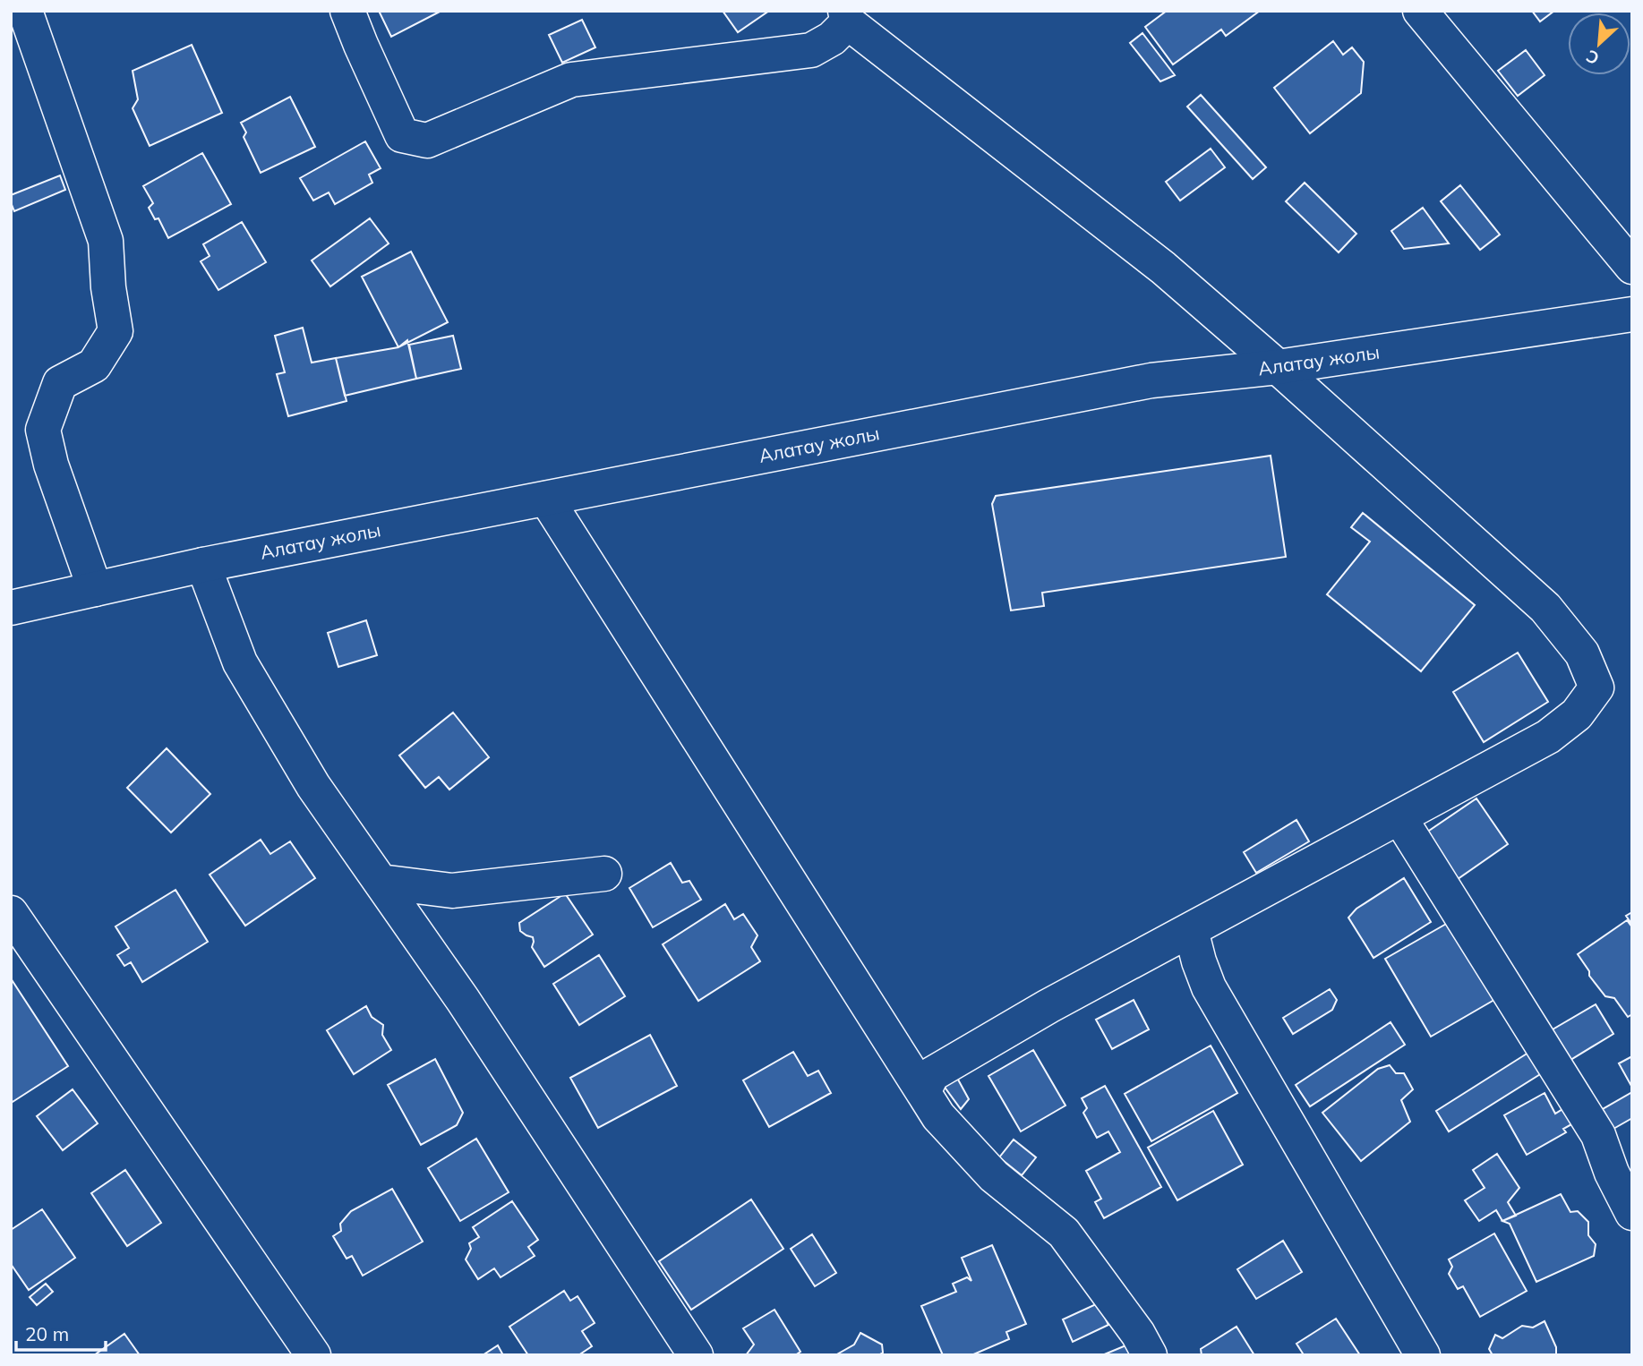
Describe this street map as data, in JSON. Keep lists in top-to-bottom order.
{
  "streets": {
    "street": ["Алатау жолы"]
  },
  "scale_bar": "20 m",
  "north": "bottom left"
}
